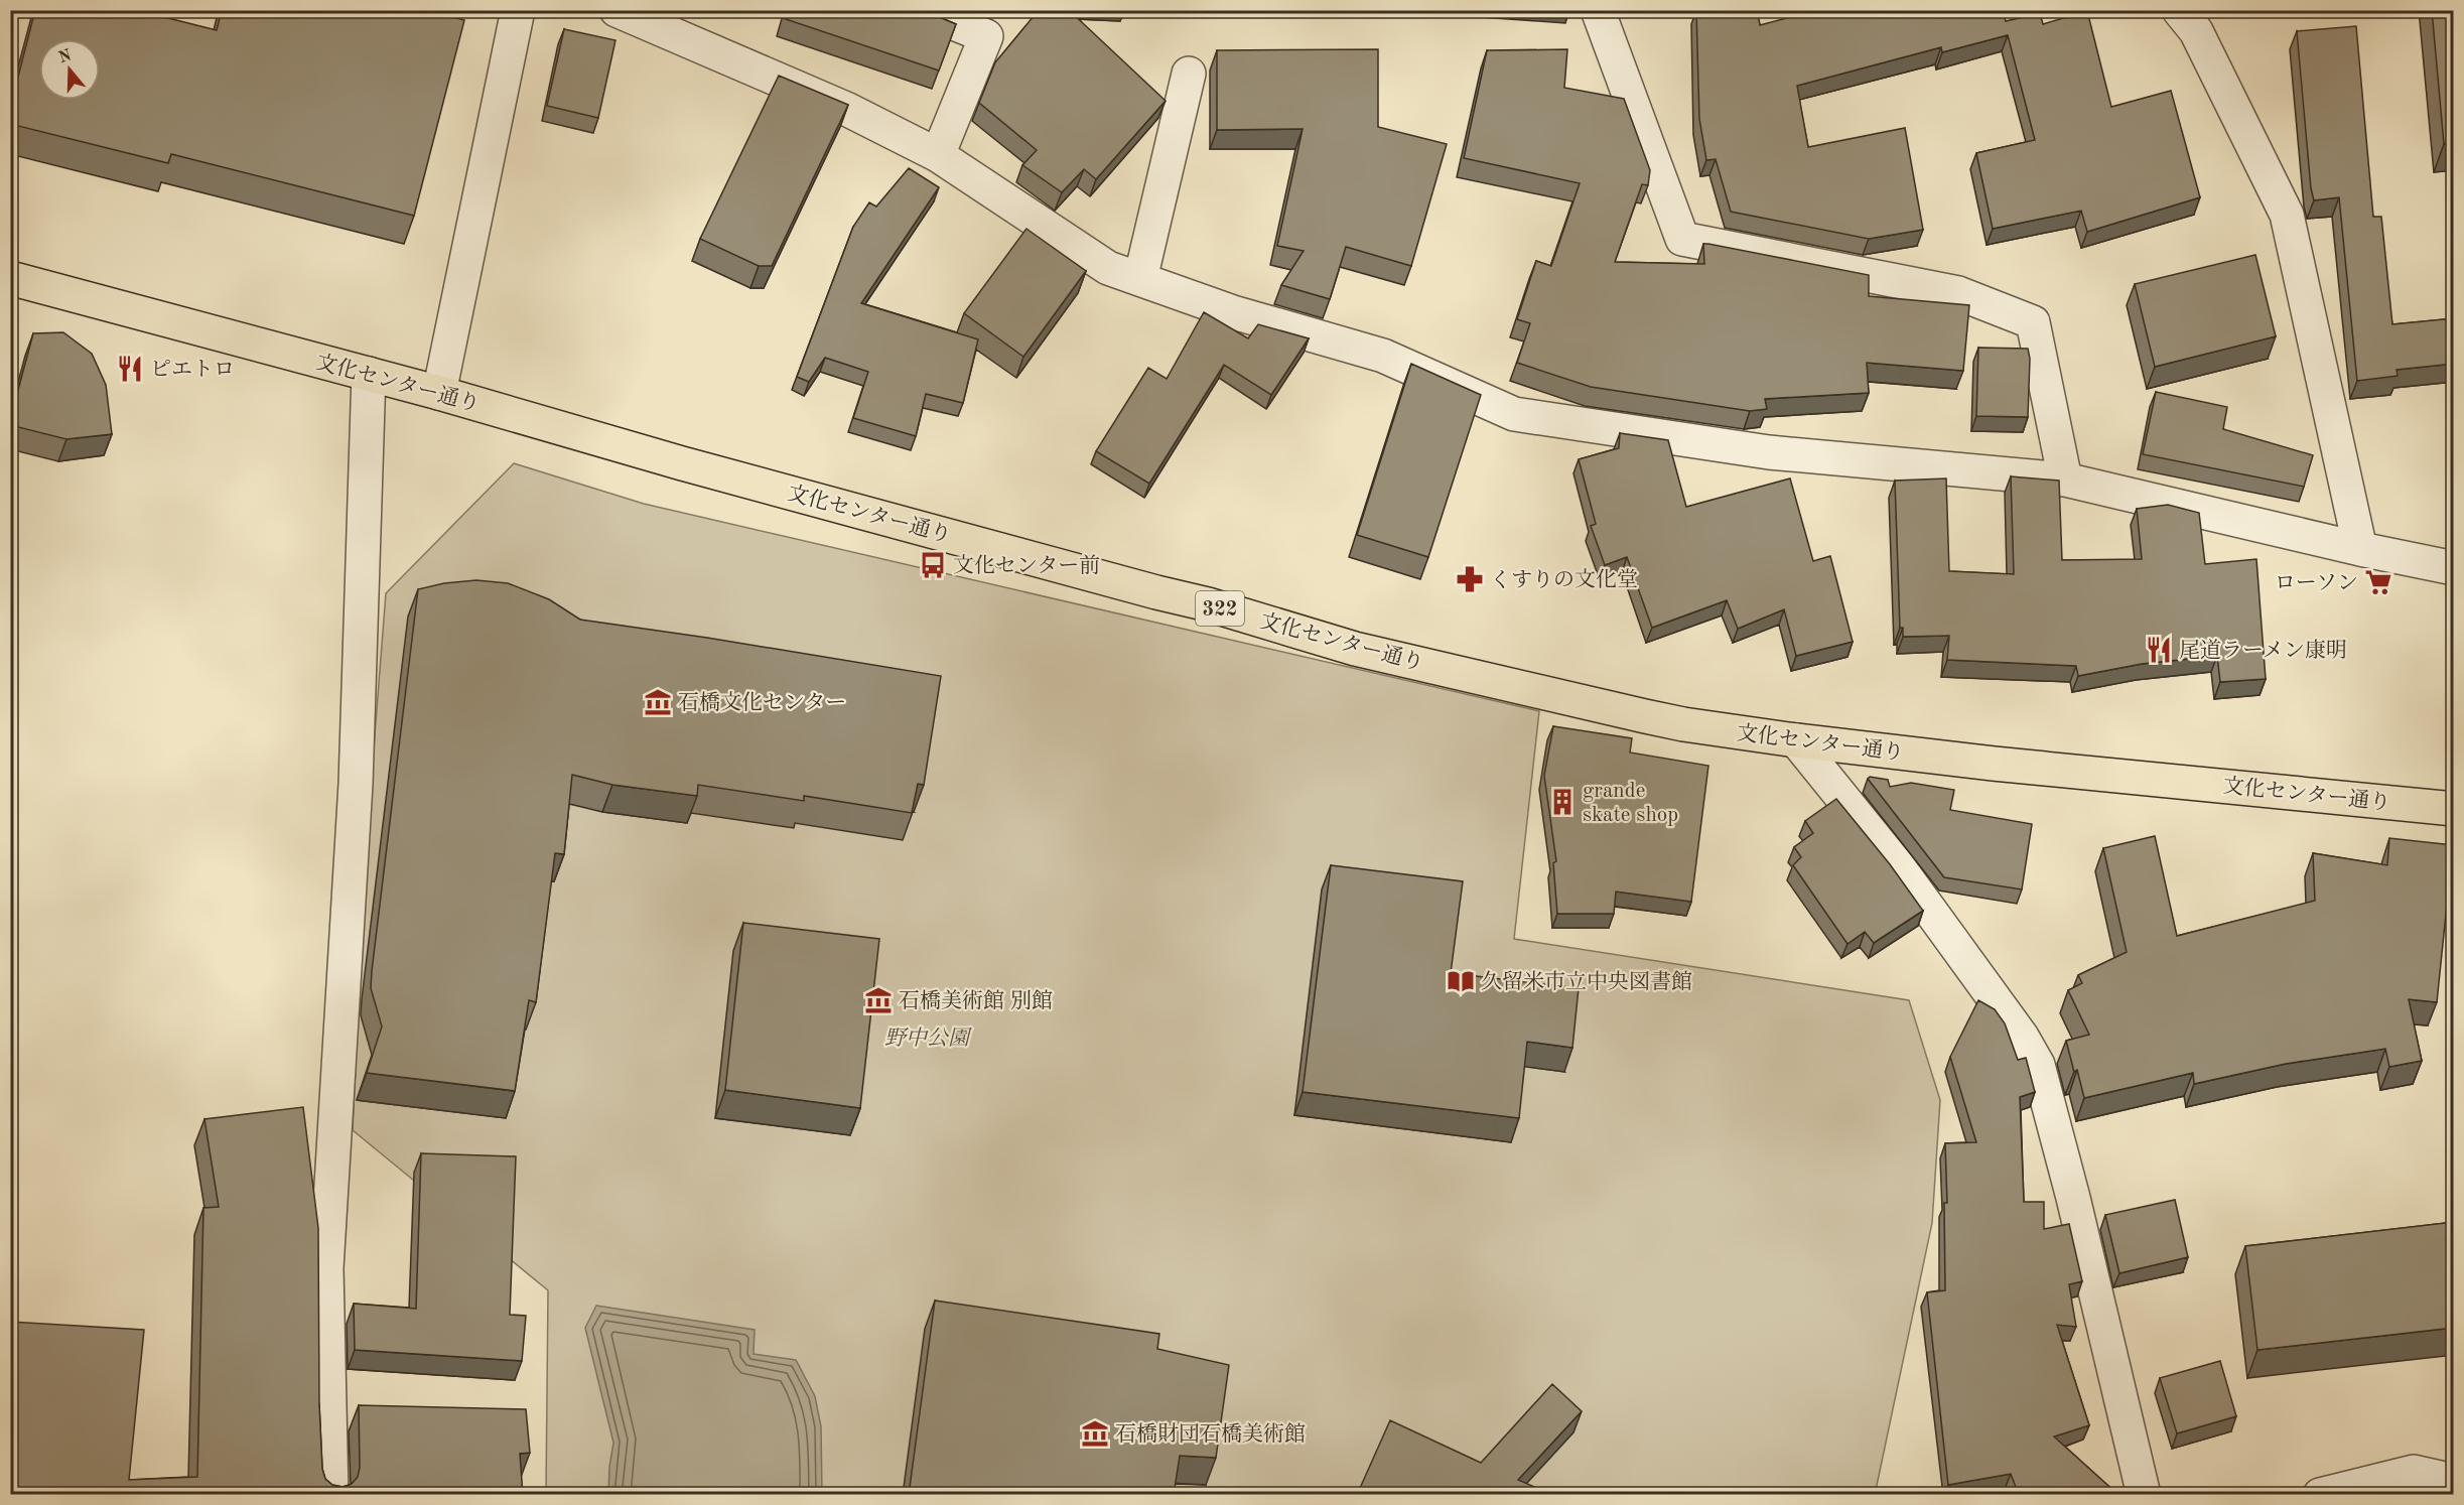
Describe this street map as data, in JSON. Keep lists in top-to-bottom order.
{
  "streets": {
    "highway": ["文化センター通り", "322"]
  },
  "parks": ["野中公園"],
  "places": {
    "restaurant": ["ピエトロ", "尾道ラーメン康明"],
    "bus stop": ["文化センター前"],
    "pharmacy": ["くすりの文化堂"],
    "supermarket": ["ローソン"],
    "museum": ["石橋文化センター", "石橋美術館 別館", "石橋財団石橋美術館"],
    "building": ["grande skate shop"],
    "library": ["久留米市立中央図書館"]
  },
  "north": "top"
}
